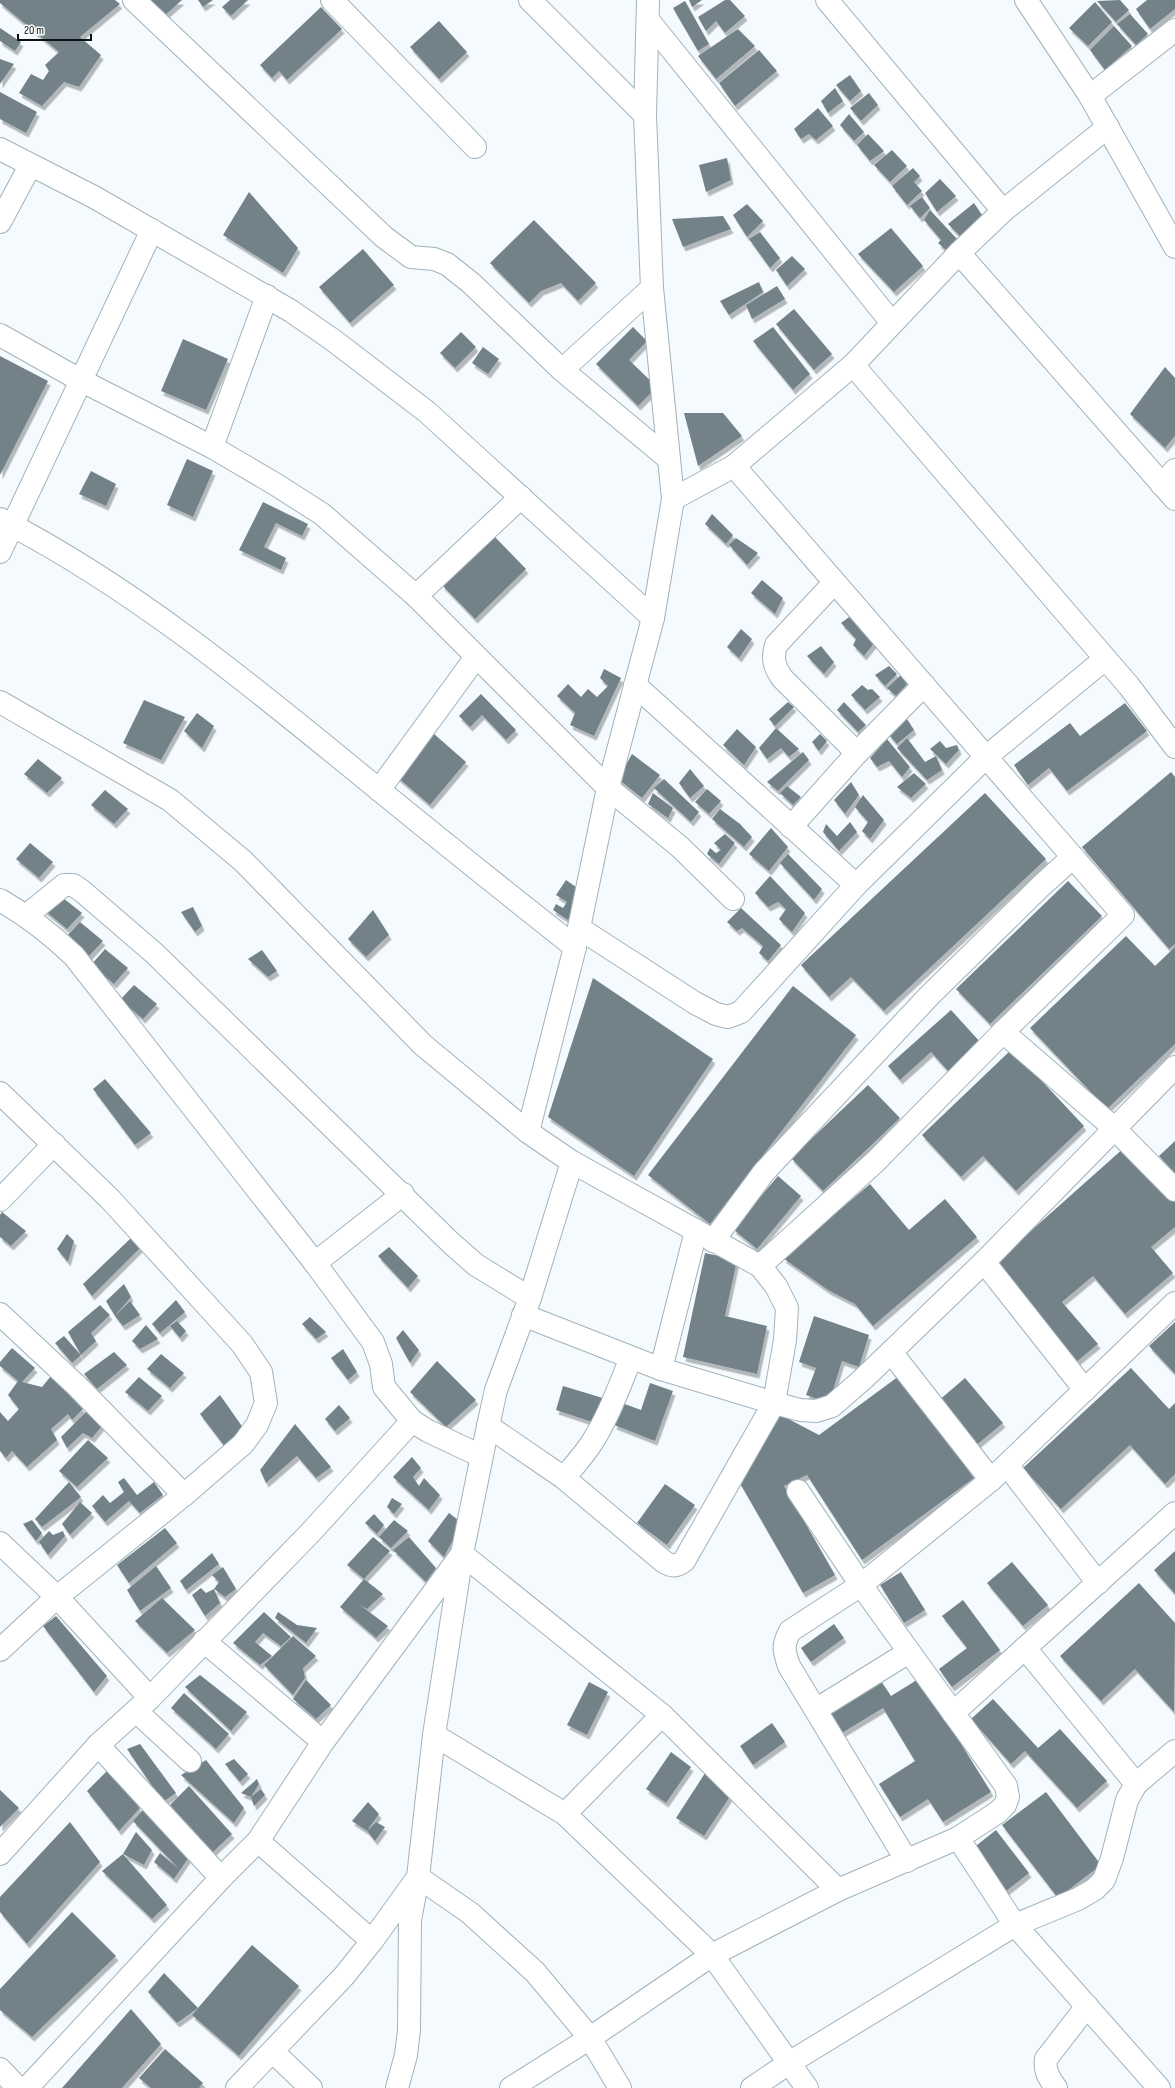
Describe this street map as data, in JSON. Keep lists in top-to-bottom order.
{
  "scale_bar": "20 m"
}
